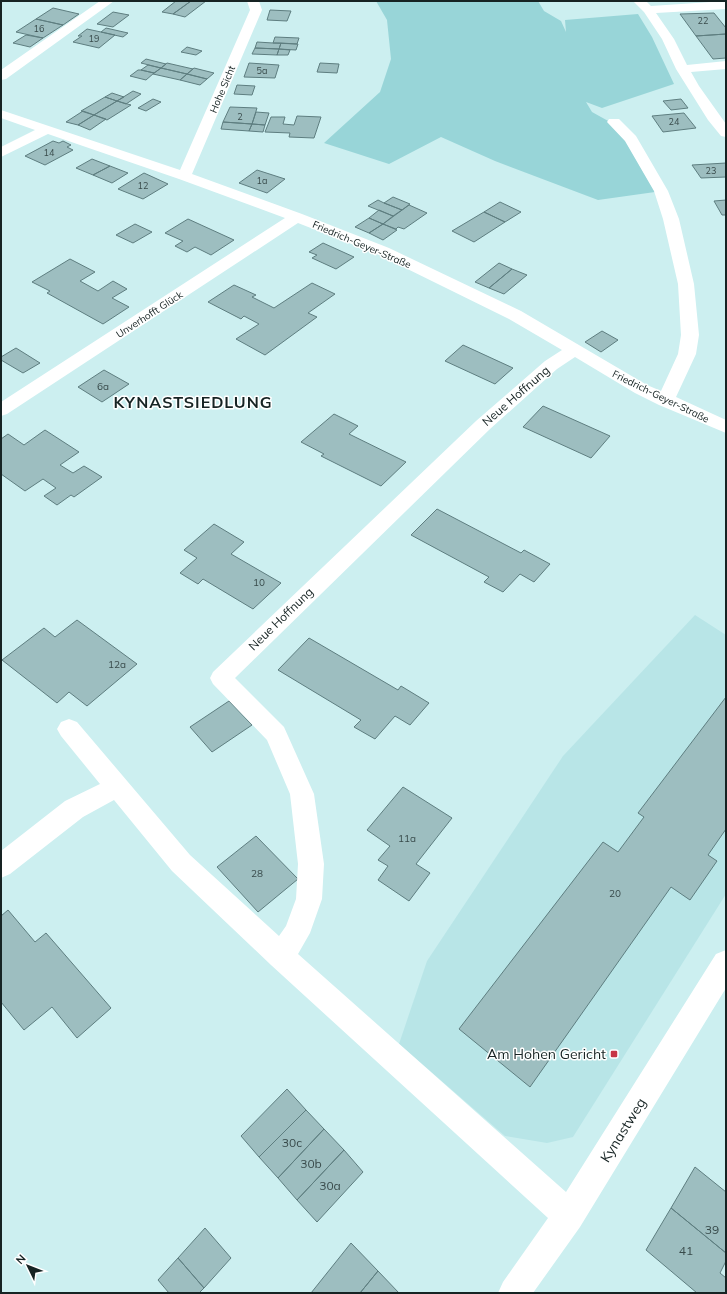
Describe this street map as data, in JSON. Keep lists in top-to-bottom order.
{
  "streets": {
    "street": [
      "Hohe Sicht",
      "Friedrich-Geyer-Straße",
      "Unverhofft Glück",
      "Neue Hoffnung",
      "Kynastweg"
    ]
  },
  "crossings": [
    ["Hohe Sicht", "Friedrich-Geyer-Straße"],
    ["Friedrich-Geyer-Straße", "Unverhofft Glück"],
    ["Friedrich-Geyer-Straße", "Neue Hoffnung"]
  ],
  "districts": ["KYNASTSIEDLUNG"],
  "places": {
    "transit": ["Am Hohen Gericht"]
  },
  "house_numbers": [
    "22",
    "16",
    "19",
    "5a",
    "2",
    "24",
    "14",
    "23",
    "1a",
    "12",
    "6a",
    "10",
    "12a",
    "11a",
    "28",
    "20",
    "30c",
    "30b",
    "30a",
    "39",
    "41"
  ],
  "north": "top left"
}
